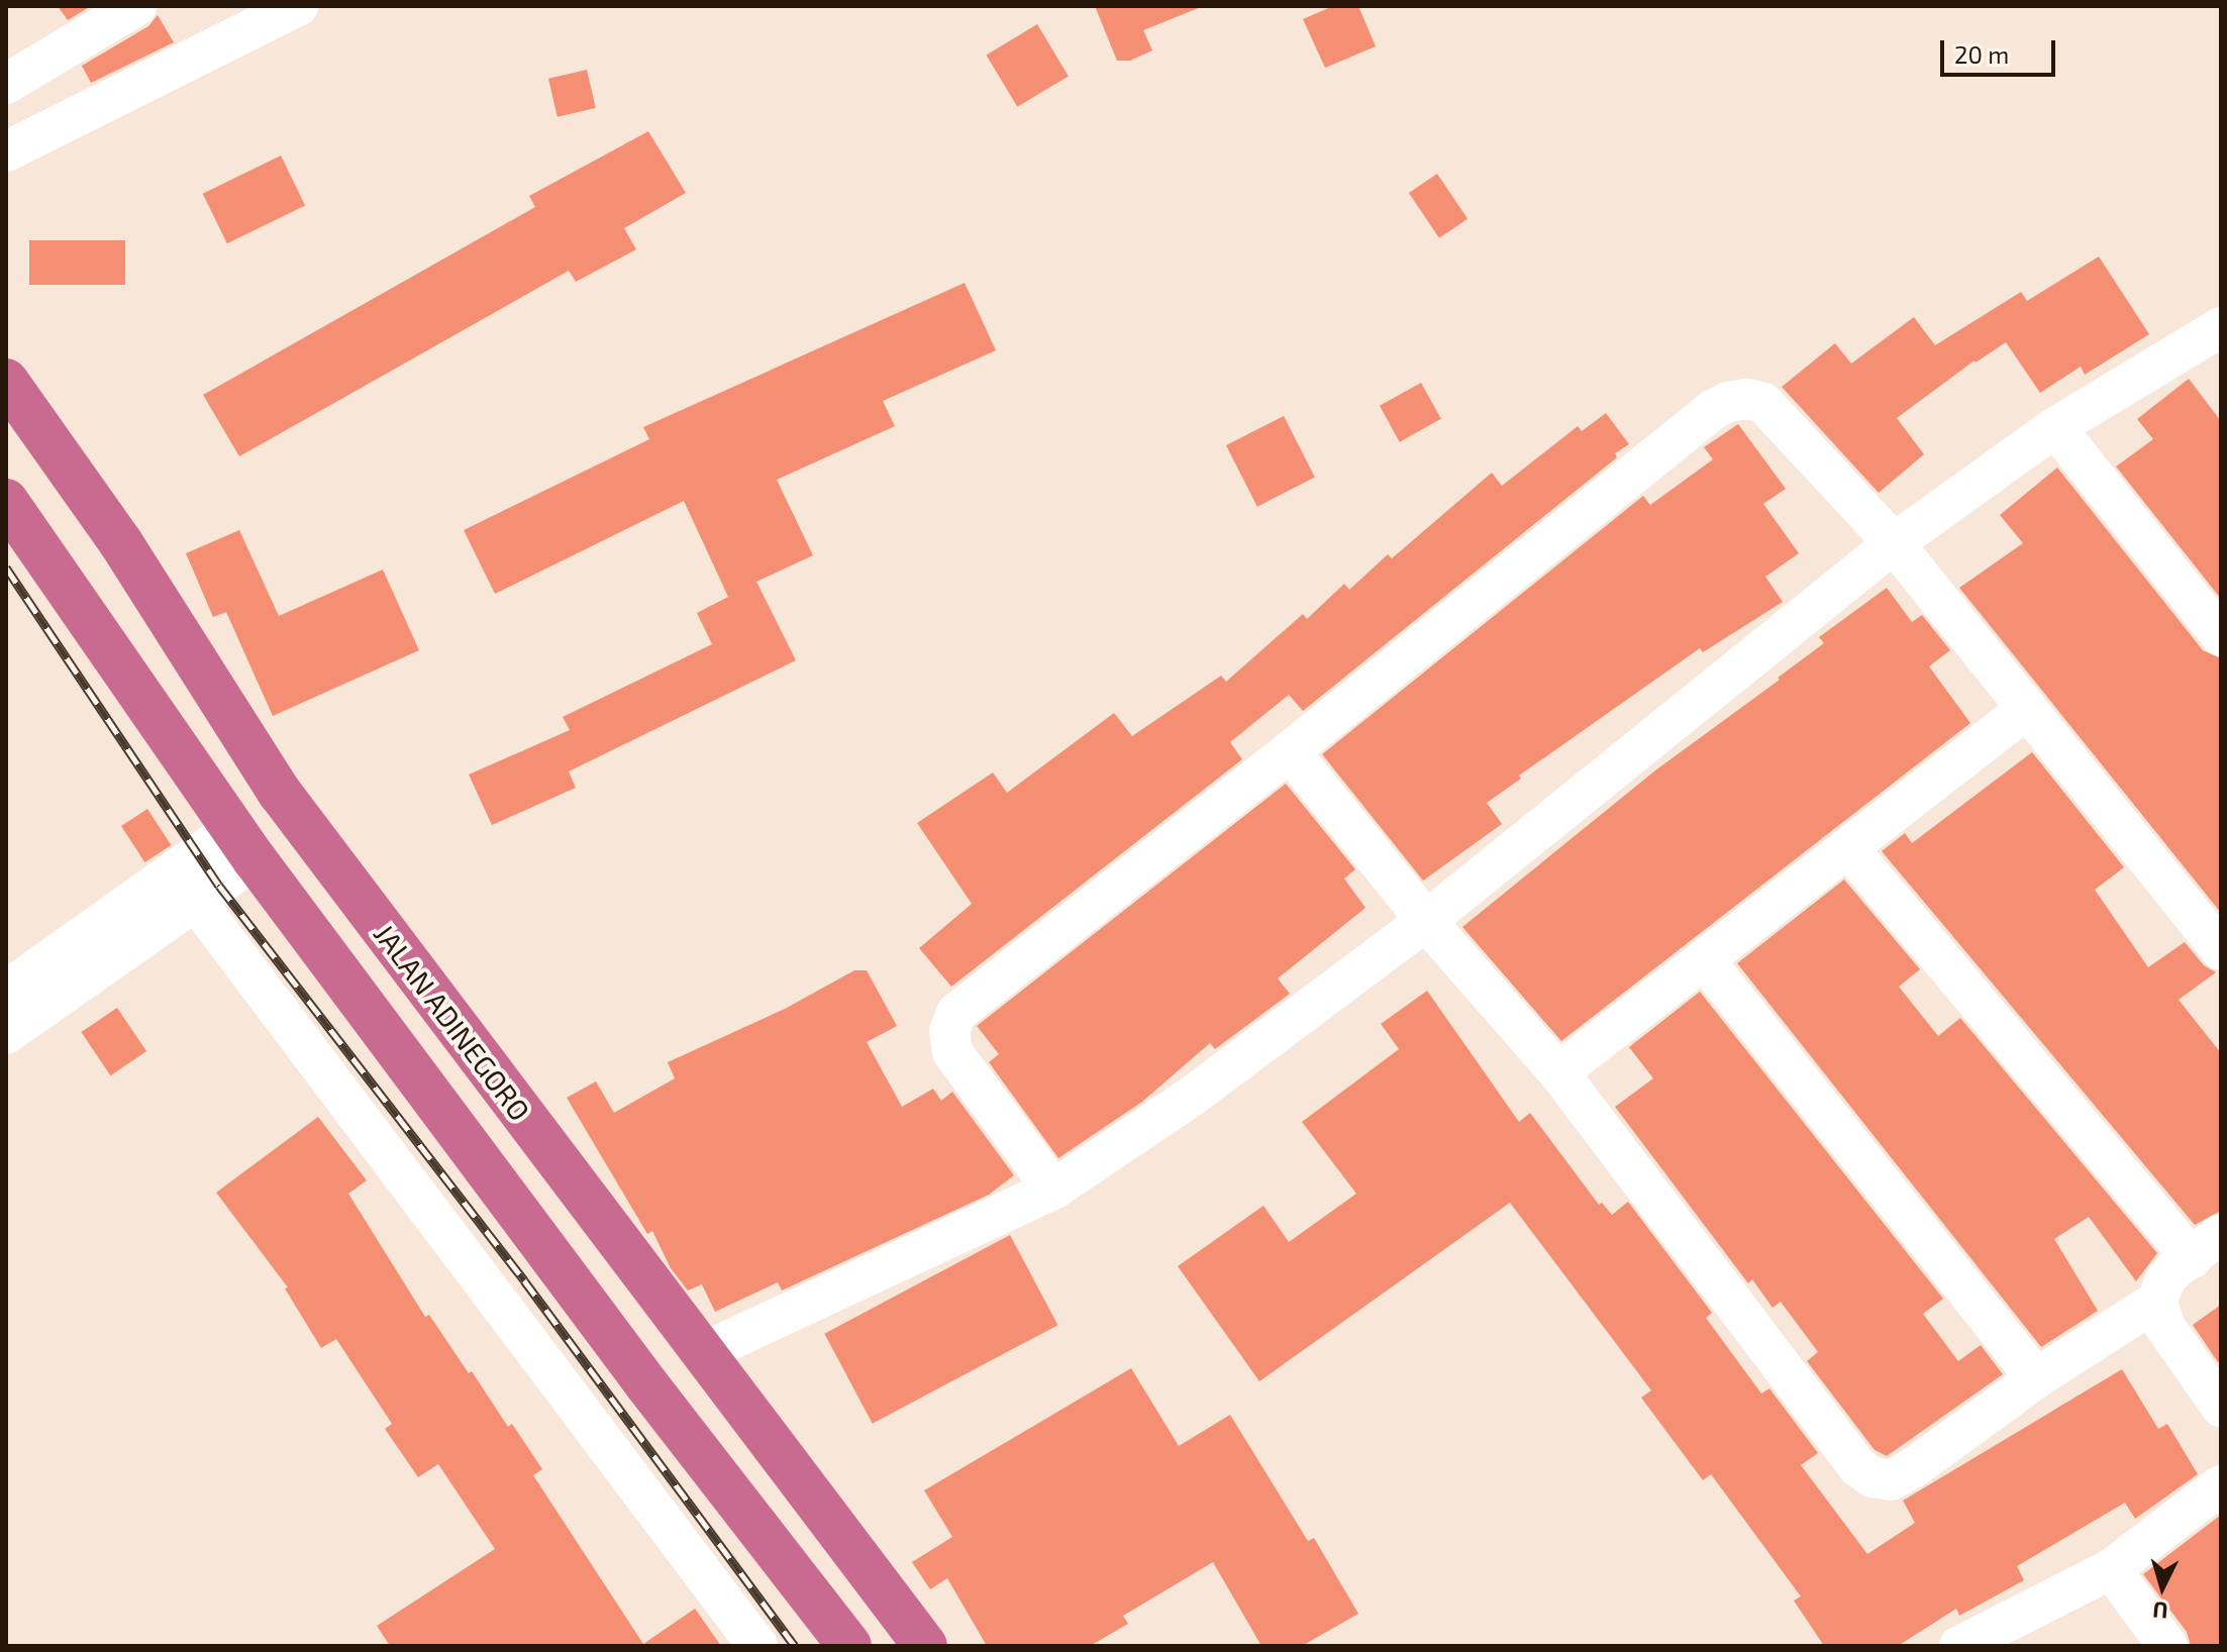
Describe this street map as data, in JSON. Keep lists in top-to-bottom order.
{
  "streets": {
    "highway": ["JALAN ADINEGORO"]
  },
  "scale_bar": "20 m",
  "north": "bottom"
}
